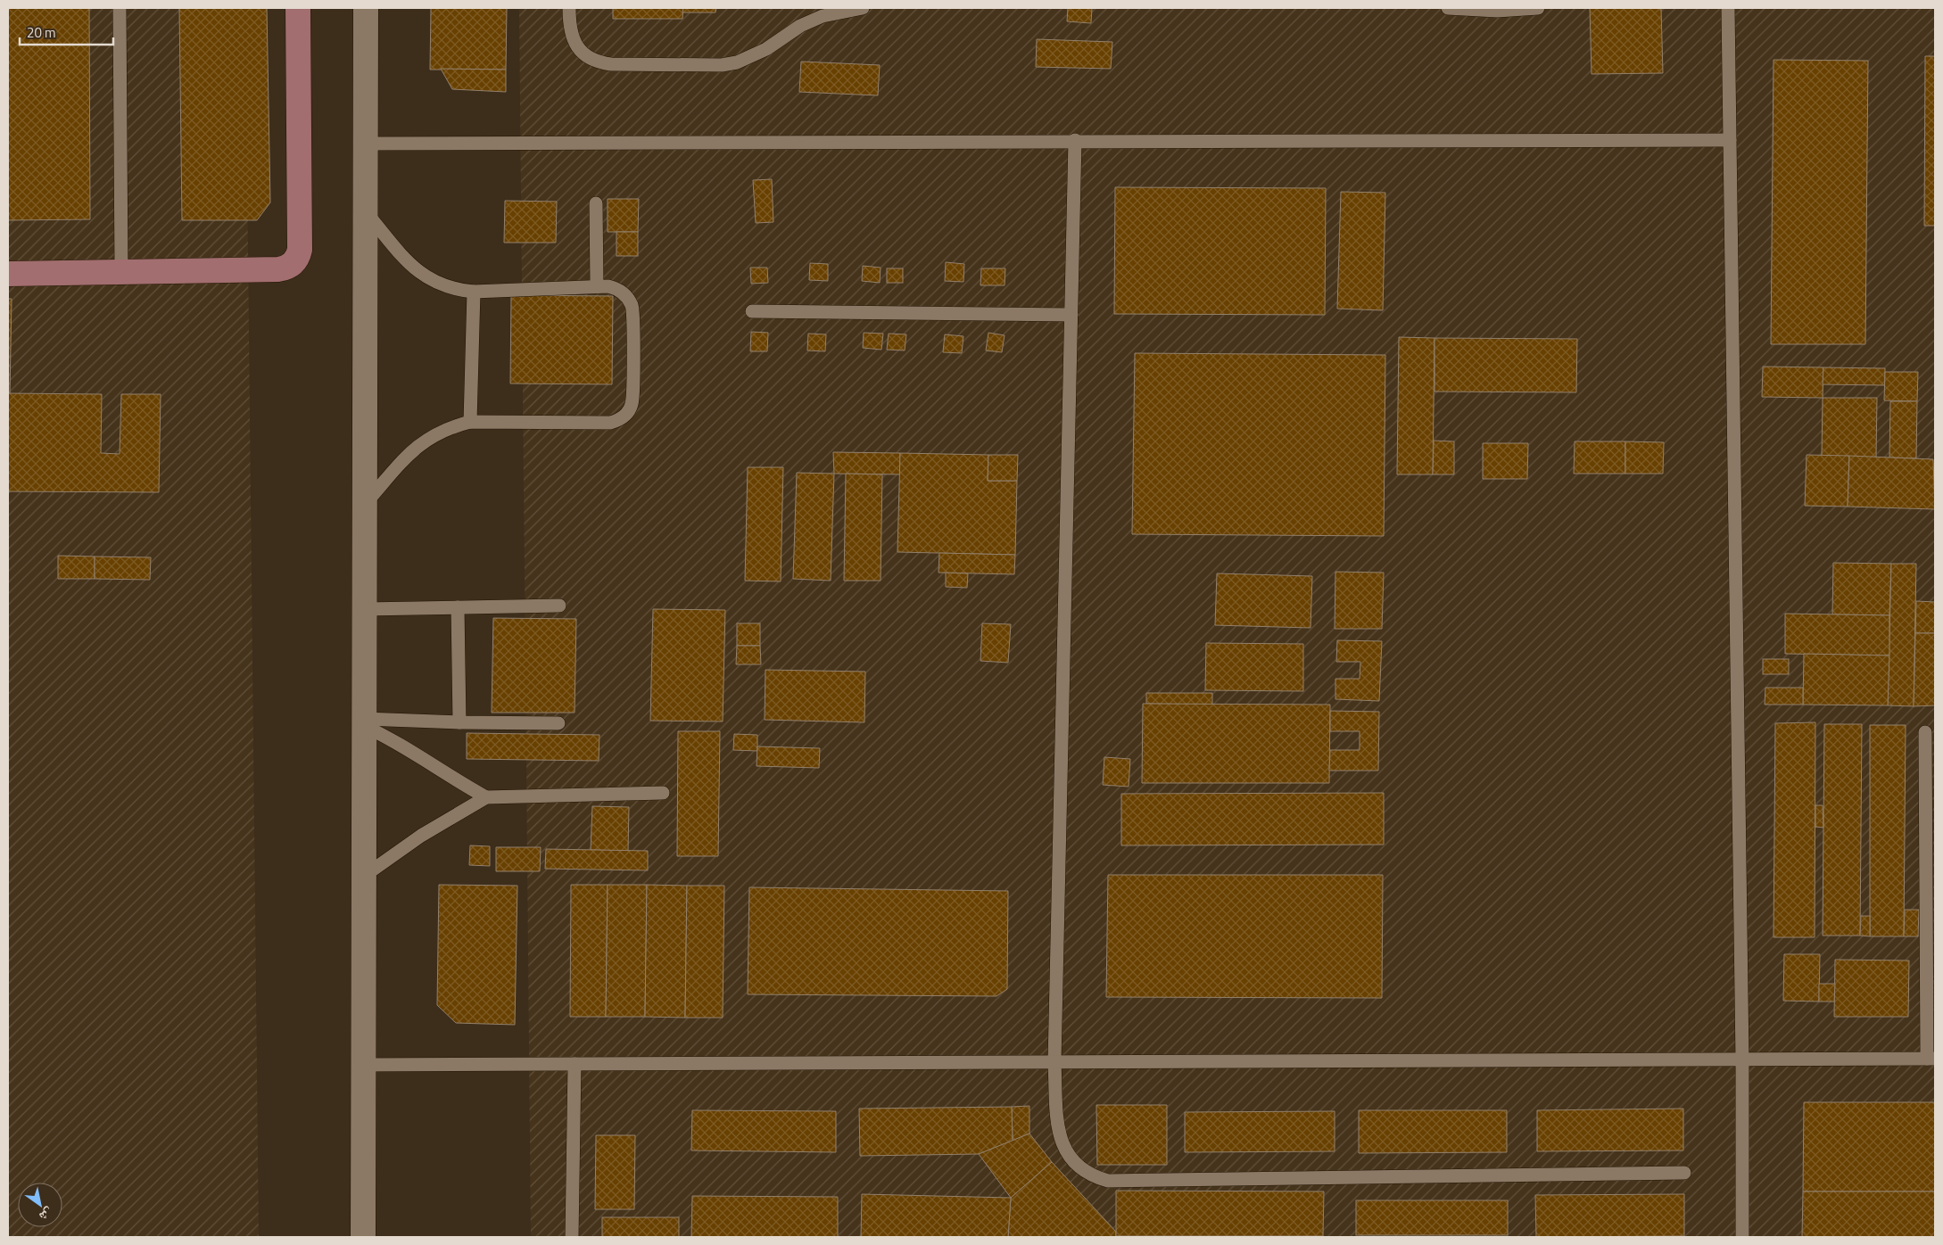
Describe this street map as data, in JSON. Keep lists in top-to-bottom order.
{
  "scale_bar": "20 m",
  "north": "bottom right"
}
